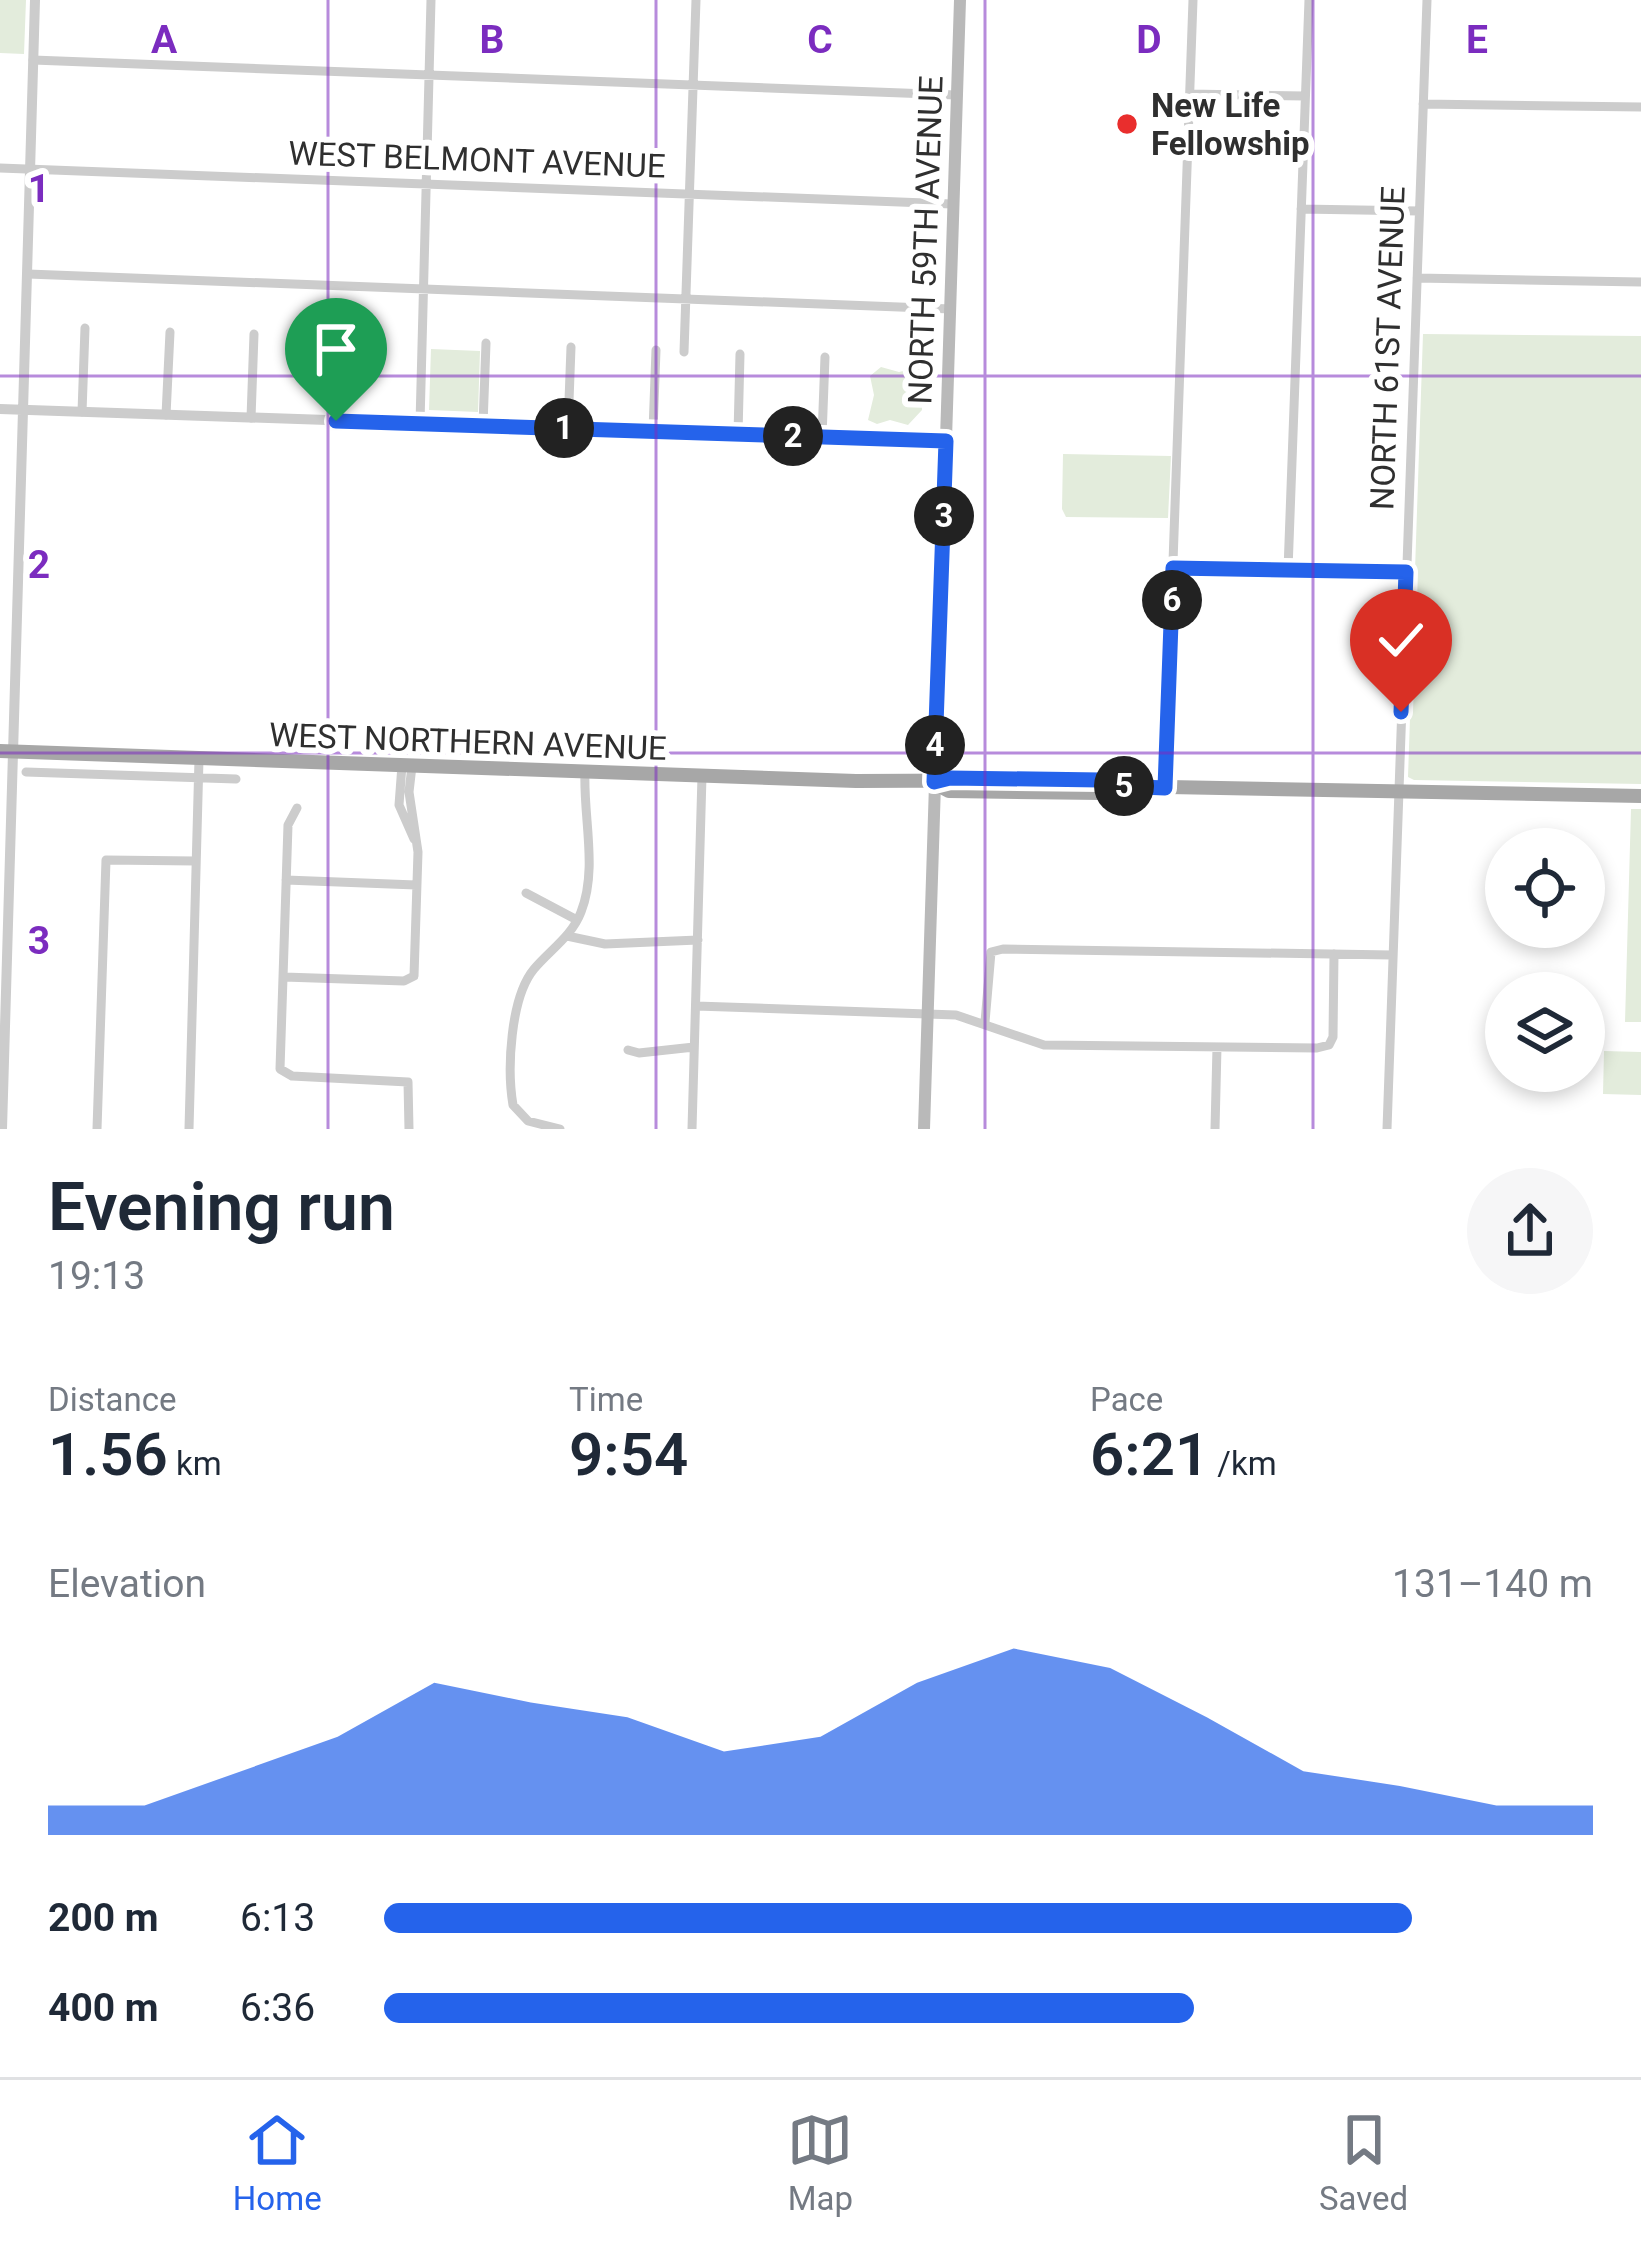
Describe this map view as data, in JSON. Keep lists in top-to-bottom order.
{
  "streets": {
    "main road": ["NORTH 59TH AVENUE", "WEST NORTHERN AVENUE"],
    "street": ["WEST BELMONT AVENUE", "NORTH 61ST AVENUE"]
  },
  "crossings": [
    ["WEST BELMONT AVENUE", "NORTH 59TH AVENUE"],
    ["NORTH 59TH AVENUE", "WEST NORTHERN AVENUE"],
    ["NORTH 61ST AVENUE", "WEST NORTHERN AVENUE"]
  ],
  "places": ["New Life Fellowship"],
  "page": {
    "pins": [
      "1",
      "2",
      "3",
      "6",
      "4",
      "5"
    ],
    "heading": ["Evening run", "19:13"],
    "stats": [
      ["Distance", "1.56 km"],
      ["Time", "9:54"],
      ["Pace", "6:21 /km"]
    ],
    "chart": ["Elevation", "131–140 m"],
    "list": [
      {
        "name": "200 m",
        "note": "6:13"
      },
      {
        "name": "400 m",
        "note": "6:36"
      }
    ],
    "tabs": ["Home", "Map", "Saved"]
  },
  "grid": {
    "columns": [
      "A",
      "B",
      "C",
      "D",
      "E"
    ],
    "rows": ["1", "2", "3"]
  }
}
